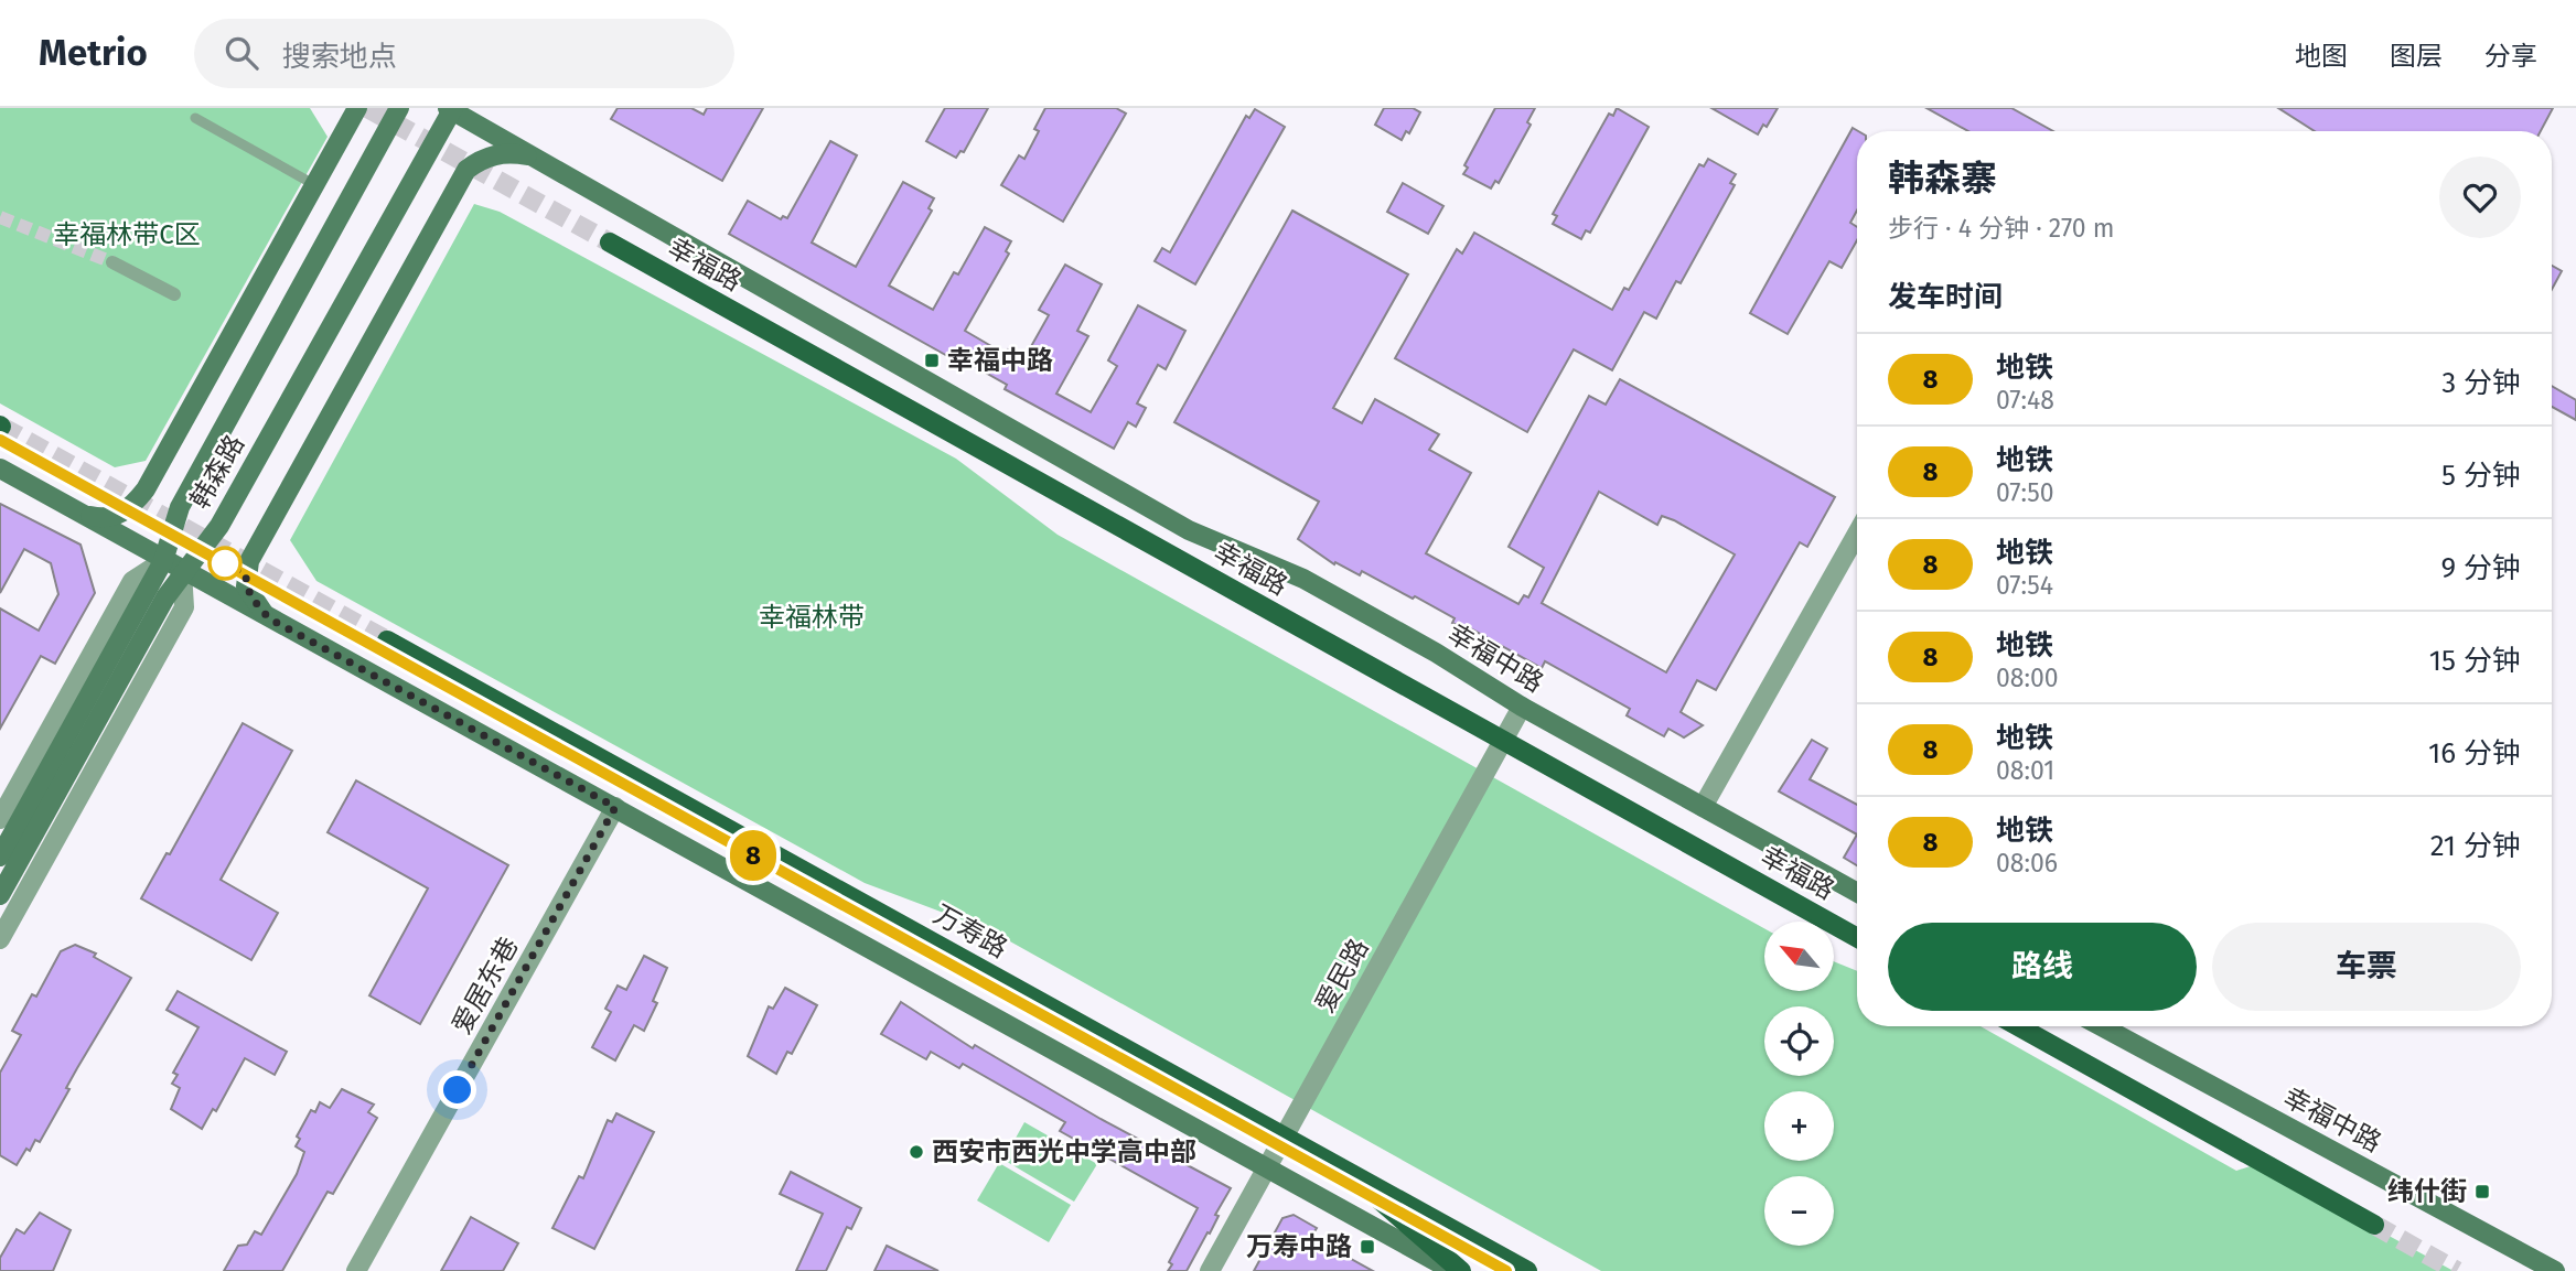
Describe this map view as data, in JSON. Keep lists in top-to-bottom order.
{
  "streets": {
    "main road": [
      "幸福路",
      "韩森路",
      "幸福中路",
      "万寿路"
    ],
    "street": ["爱民路", "爱居东巷"]
  },
  "crossings": [
    ["幸福路", "爱民路"],
    ["韩森路", "幸福中路"],
    ["幸福中路", "爱民路"],
    ["万寿路", "爱民路"]
  ],
  "parks": ["幸福林带C区", "幸福林带"],
  "places": {
    "transit": ["幸福中路", "纬什街", "万寿中路"],
    "other": ["西安市西光中学高中部"]
  },
  "lines": ["metro line 8"],
  "north": "top left",
  "page": {
    "header": "Metrio",
    "search": "搜索地点",
    "nav": ["地图", "图层", "分享"],
    "on_map": "8",
    "heading": [
      ["韩森寨", "步行 · 4 分钟 · 270 m"],
      "发车时间"
    ],
    "list": [
      {
        "mark": "8",
        "name": "地铁",
        "note": "07:48",
        "value": "3 分钟"
      },
      {
        "mark": "8",
        "name": "地铁",
        "note": "07:50",
        "value": "5 分钟"
      },
      {
        "mark": "8",
        "name": "地铁",
        "note": "07:54",
        "value": "9 分钟"
      },
      {
        "mark": "8",
        "name": "地铁",
        "note": "08:00",
        "value": "15 分钟"
      },
      {
        "mark": "8",
        "name": "地铁",
        "note": "08:01",
        "value": "16 分钟"
      },
      {
        "mark": "8",
        "name": "地铁",
        "note": "08:06",
        "value": "21 分钟"
      }
    ],
    "buttons": ["路线", "车票"],
    "map_buttons": ["+", "−"]
  }
}
